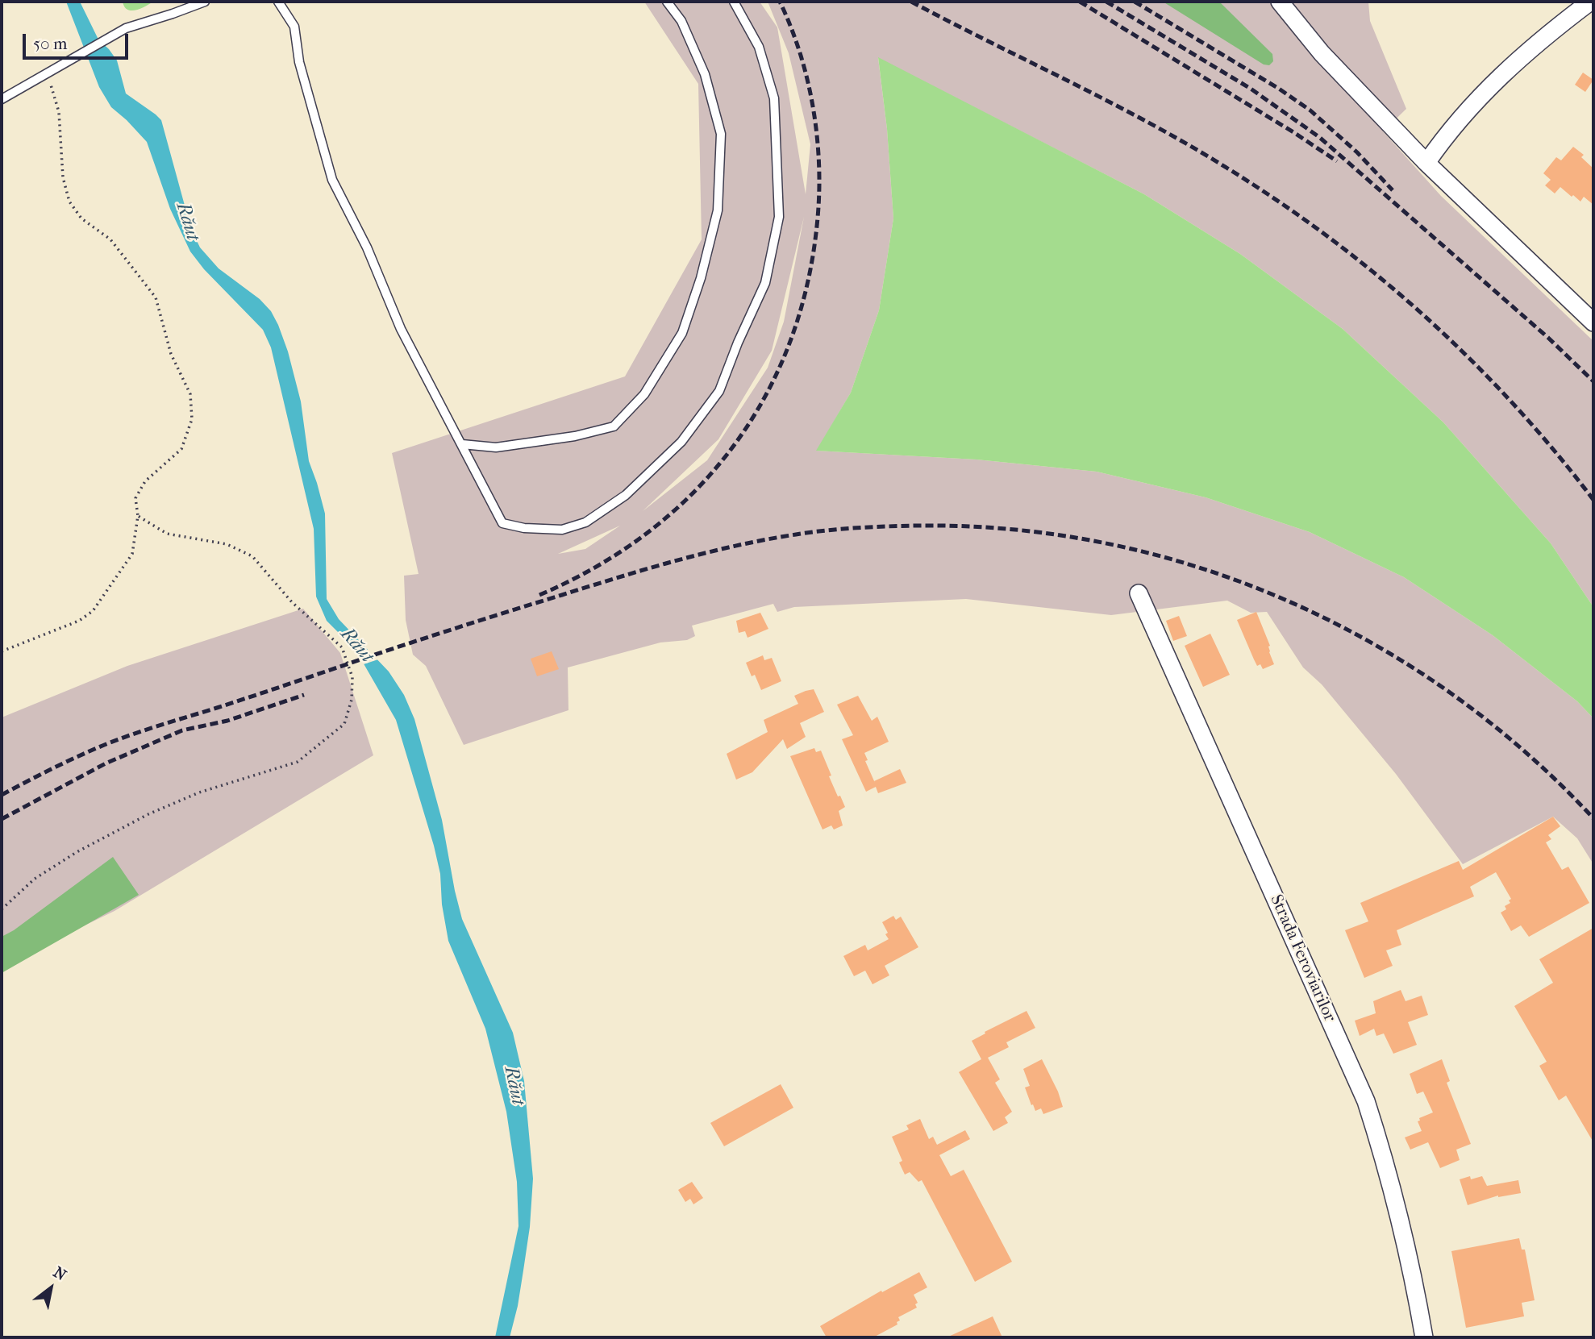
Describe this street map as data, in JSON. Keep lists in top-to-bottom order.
{
  "streets": {
    "street": ["Strada Feroviarilor"]
  },
  "water": ["Răut"],
  "scale_bar": "50 m",
  "north": "top right"
}
